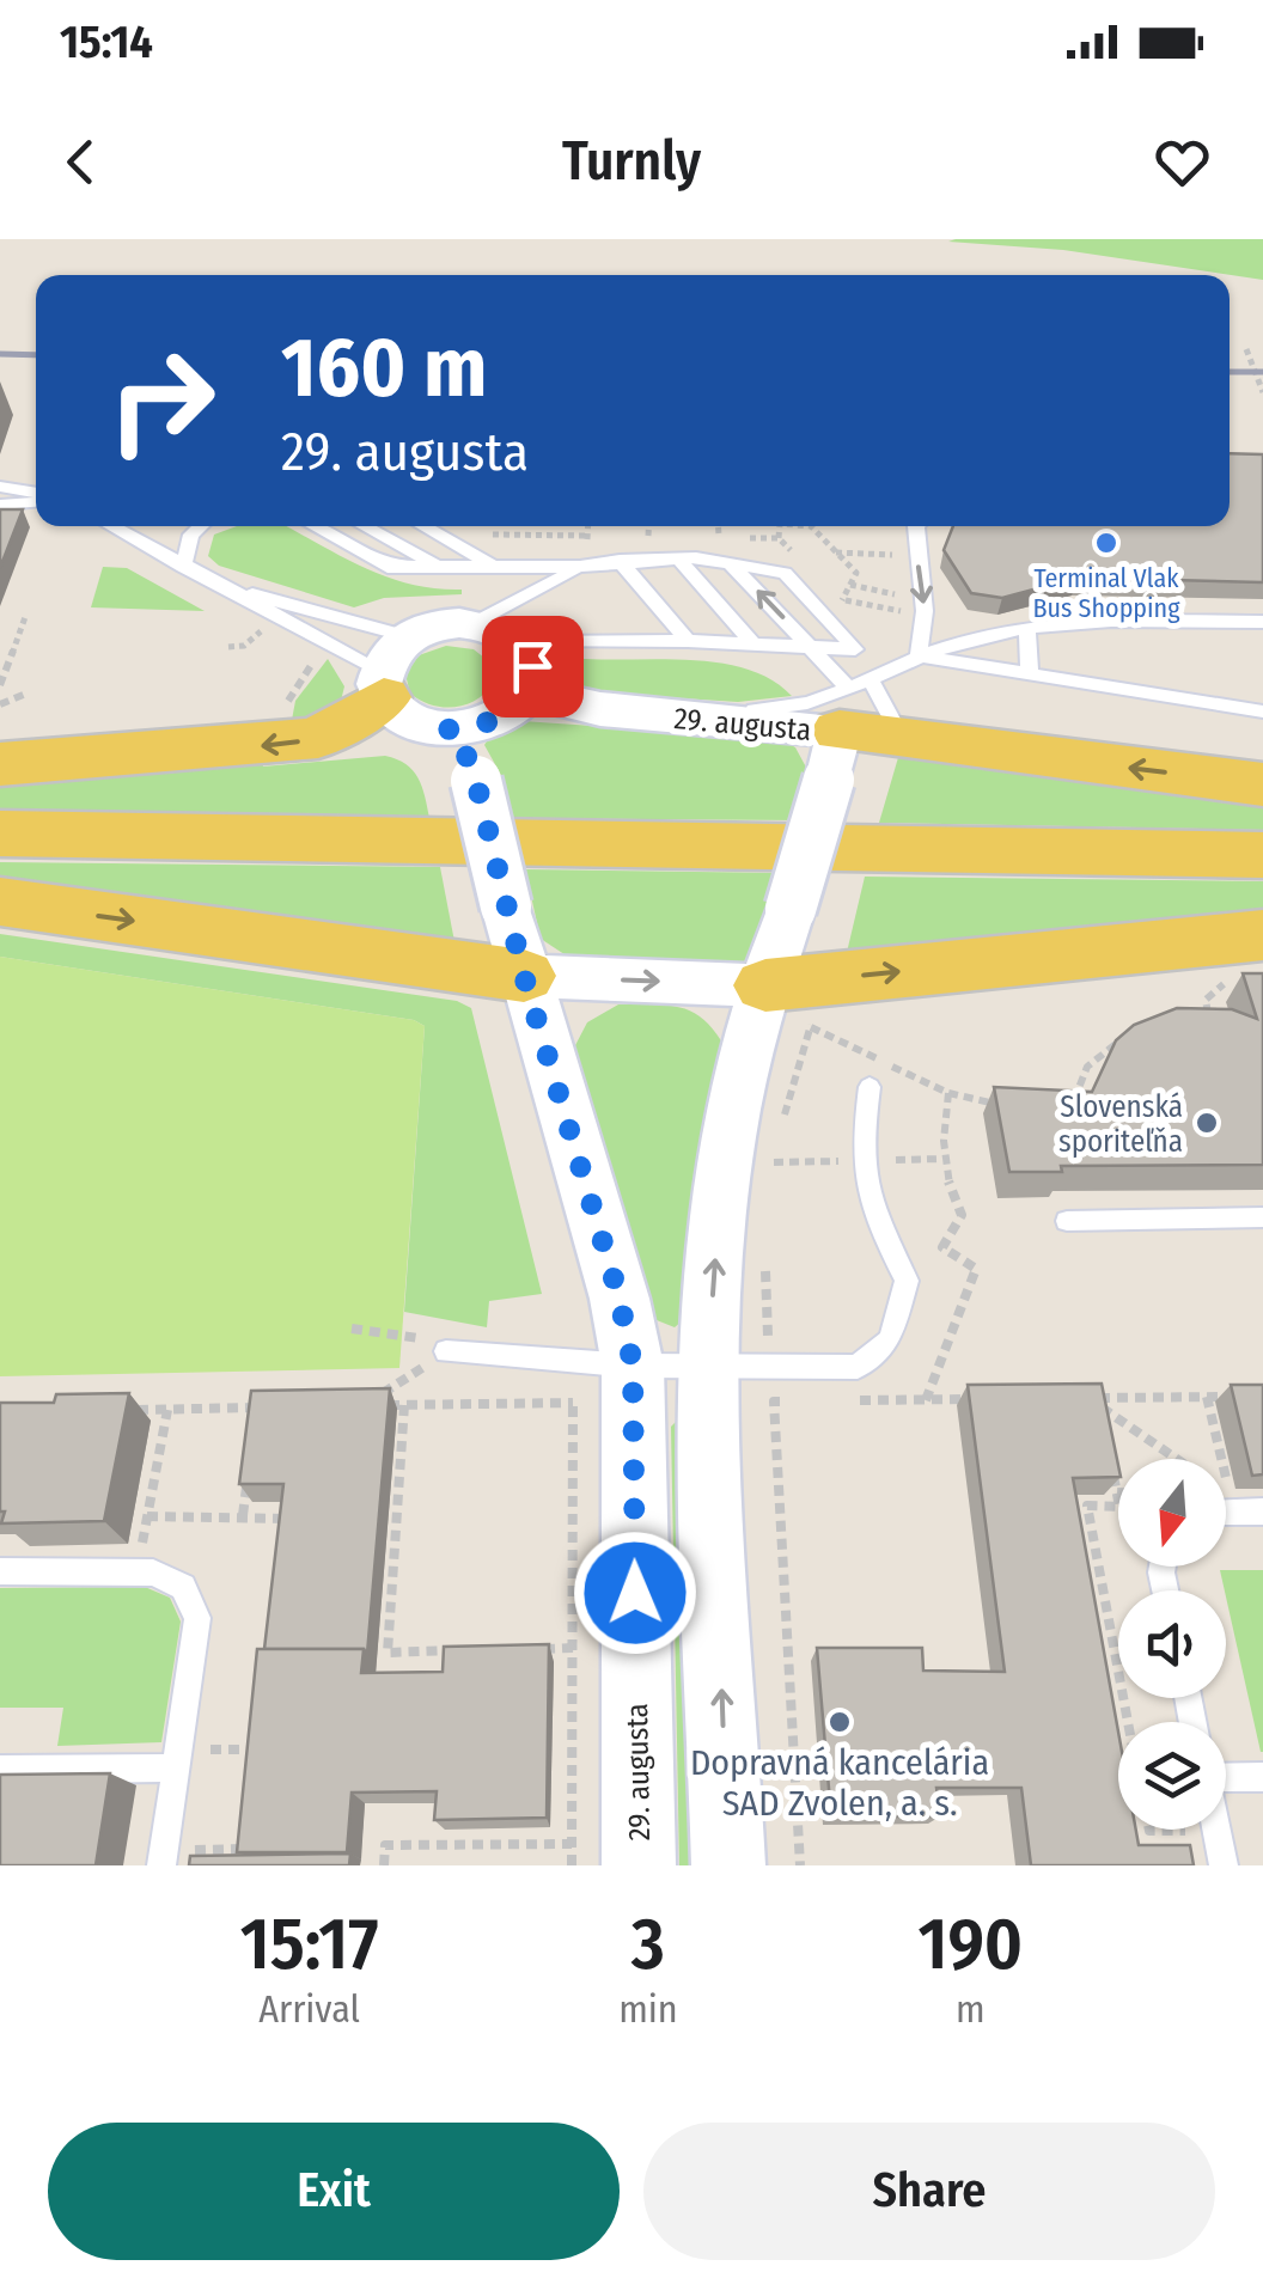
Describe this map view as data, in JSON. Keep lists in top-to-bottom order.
{
  "streets": {
    "street": ["29. augusta"]
  },
  "places": ["Terminal Vlak Bus Shopping", "Slovenská sporiteľňa", "Dopravná kancelária SAD Zvolen, a. s."],
  "north": "bottom",
  "page": {
    "status": "15:14",
    "header": "Turnly",
    "turn": ["160 m", "29. augusta"],
    "eta": [
      "15:17",
      "Arrival",
      "3",
      "min",
      "190",
      "m"
    ],
    "buttons": ["Exit", "Share"]
  }
}
